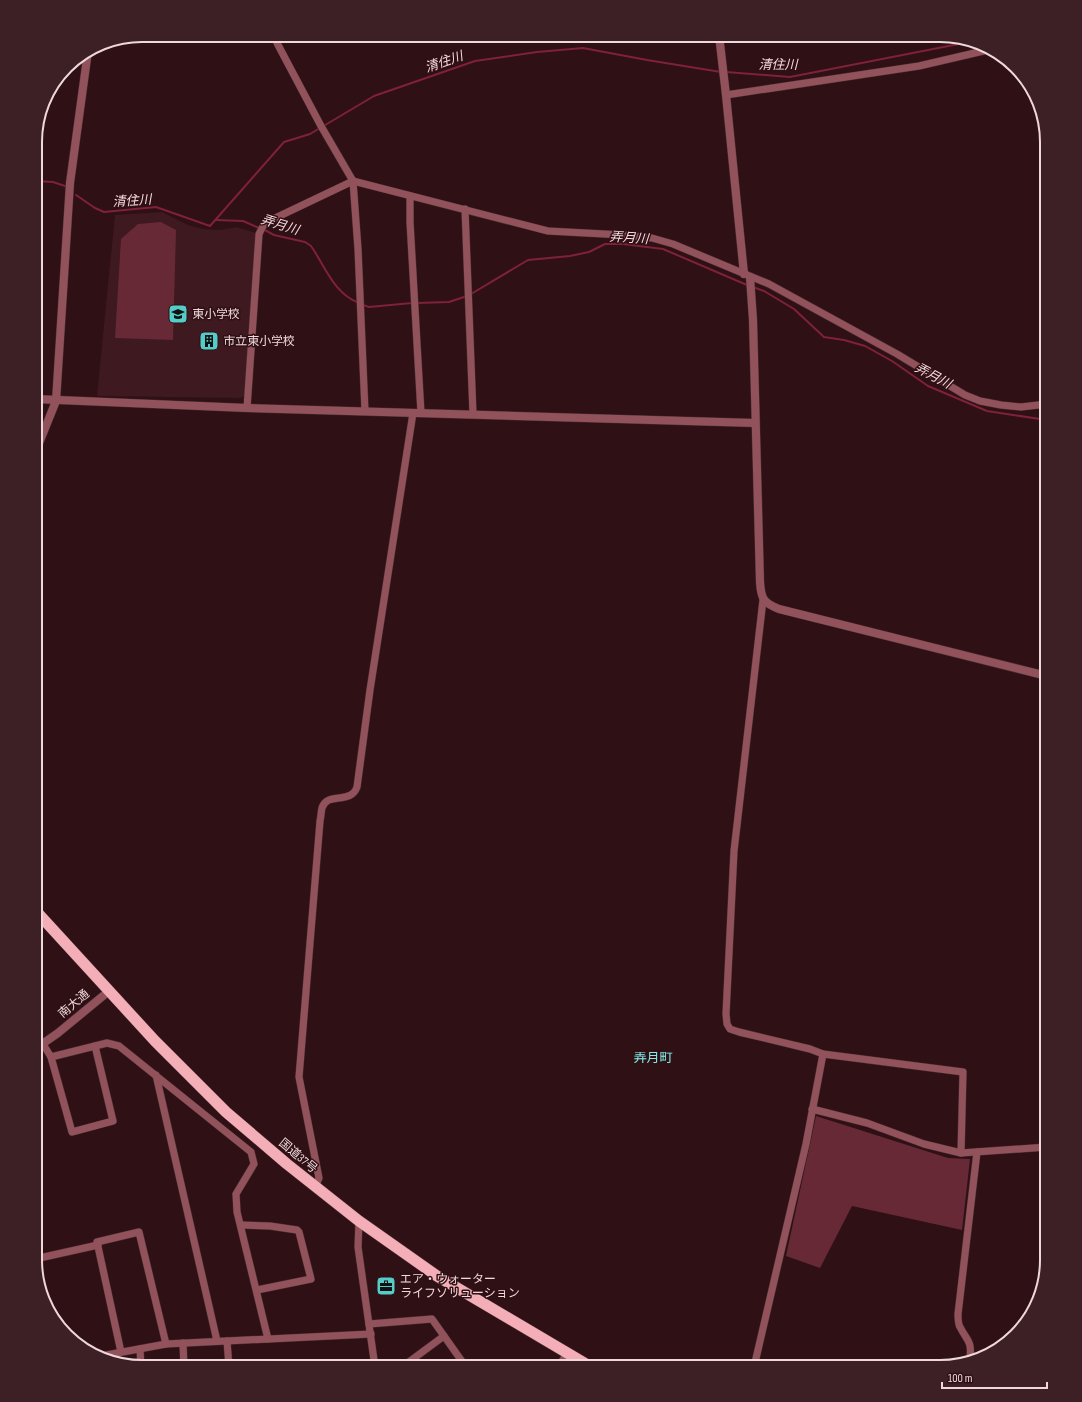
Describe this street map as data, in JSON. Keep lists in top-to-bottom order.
{
  "streets": {
    "highway": ["国道37号"],
    "street": ["南大通"]
  },
  "crossings": [
    ["南大通", "国道37号"]
  ],
  "districts": ["弄月町"],
  "water": ["清住川", "弄月川"],
  "places": {
    "school or university": ["東小学校"],
    "building": ["市立東小学校"],
    "office": ["エア・ウォーター ライフソリューション"]
  },
  "scale_bar": "100 m"
}
